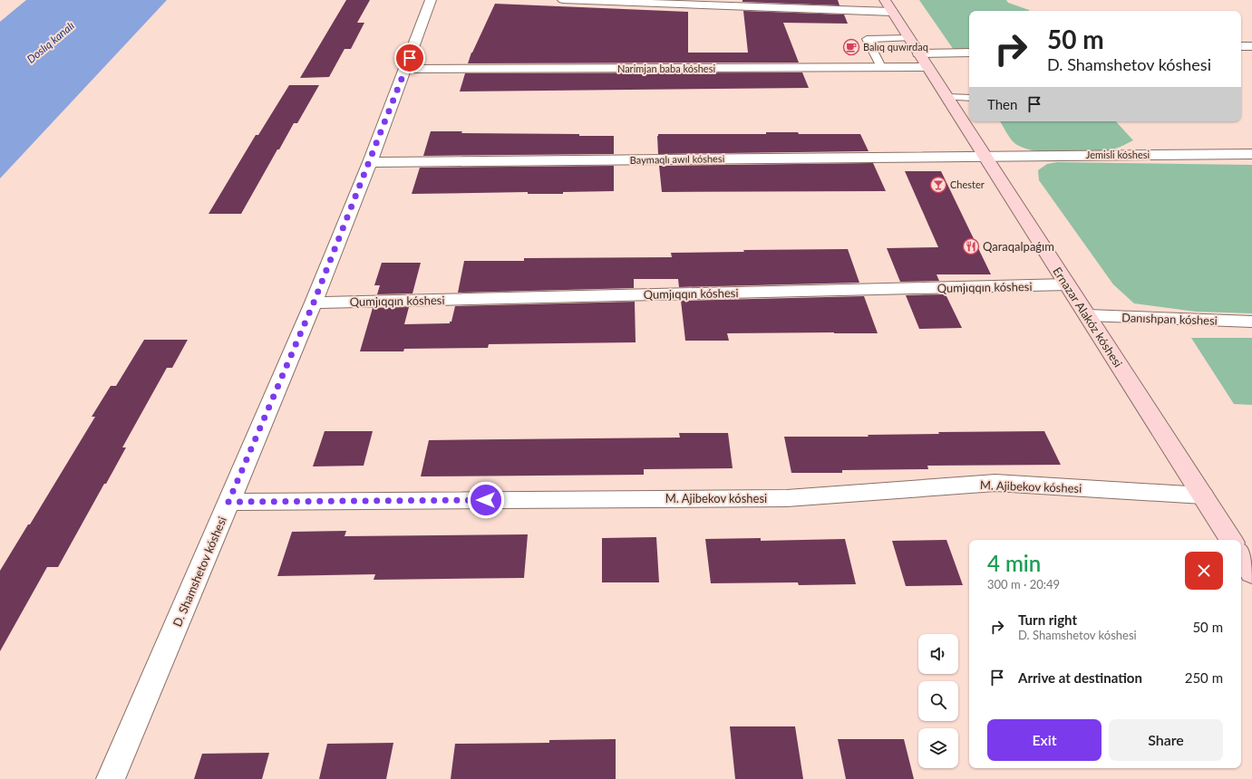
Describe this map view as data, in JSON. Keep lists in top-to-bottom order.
{
  "streets": {
    "main road": ["Ernazar Alakóz kóshesi"],
    "street": [
      "Narimjan baba kóshesi",
      "Jemisli kóshesi",
      "Baymaqlı awıl kóshesi",
      "Qumjıqqın kóshesi",
      "Danıshpan kóshesi",
      "M. Ajibekov kóshesi",
      "D. Shamshetov kóshesi"
    ]
  },
  "crossings": [
    ["Narimjan baba kóshesi", "Ernazar Alakóz kóshesi"],
    ["Narimjan baba kóshesi", "D. Shamshetov kóshesi"],
    ["Jemisli kóshesi", "Baymaqlı awıl kóshesi"],
    ["Jemisli kóshesi", "Ernazar Alakóz kóshesi"],
    ["Baymaqlı awıl kóshesi", "Ernazar Alakóz kóshesi"],
    ["Baymaqlı awıl kóshesi", "D. Shamshetov kóshesi"],
    ["Qumjıqqın kóshesi", "Ernazar Alakóz kóshesi"],
    ["Qumjıqqın kóshesi", "D. Shamshetov kóshesi"],
    ["Ernazar Alakóz kóshesi", "Danıshpan kóshesi"],
    ["Ernazar Alakóz kóshesi", "M. Ajibekov kóshesi"],
    ["M. Ajibekov kóshesi", "D. Shamshetov kóshesi"]
  ],
  "water": ["Doslıq kanalı"],
  "places": {
    "cafe": ["Balıq quwırdaq"],
    "bar": ["Chester"],
    "restaurant": ["Qaraqalpaǵım"]
  },
  "page": {
    "turn": ["50 m", "D. Shamshetov kóshesi"],
    "then": "Then",
    "heading": ["4 min", "300 m · 20:49"],
    "list": [
      {
        "name": "Turn right",
        "note": "D. Shamshetov kóshesi",
        "value": "50 m"
      },
      {
        "name": "Arrive at destination",
        "value": "250 m"
      }
    ],
    "buttons": ["Exit", "Share"]
  }
}
